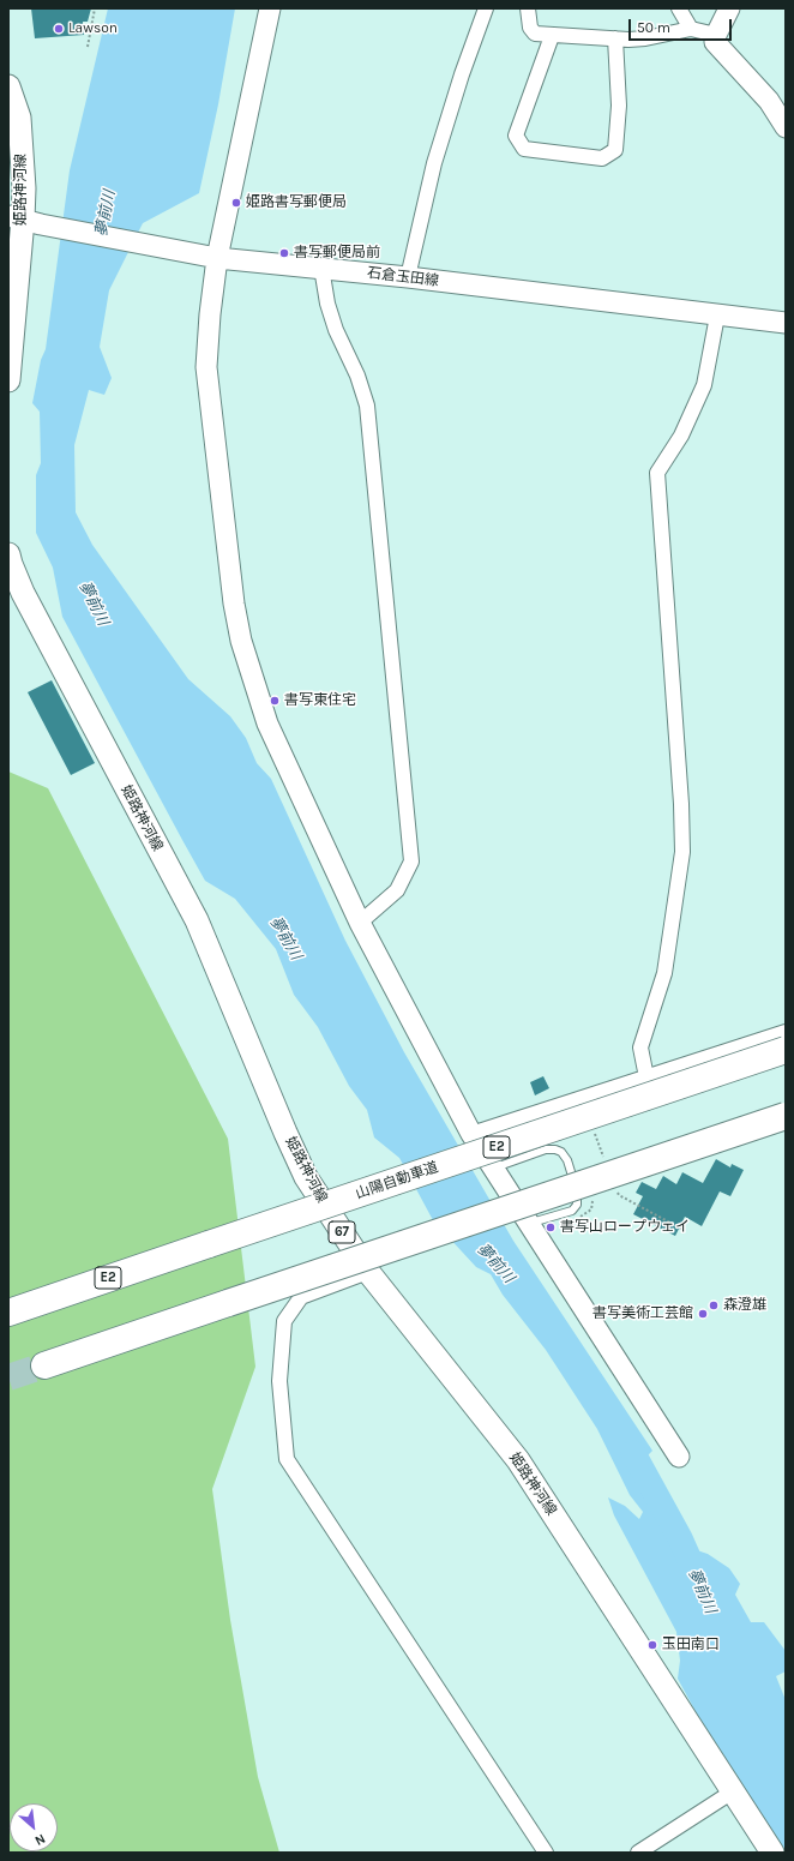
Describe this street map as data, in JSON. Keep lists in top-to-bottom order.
{
  "streets": {
    "highway": ["E2", "山陽自動車道"],
    "main road": ["姫路神河線", "67"],
    "street": ["石倉玉田線"]
  },
  "crossings": [
    ["姫路神河線", "石倉玉田線"]
  ],
  "water": ["夢前川"],
  "places": [
    "Lawson",
    "姫路書写郵便局",
    "書写郵便局前",
    "書写東住宅",
    "書写山ロープウェイ",
    "森澄雄",
    "書写美術工芸館",
    "玉田南口"
  ],
  "scale_bar": "50 m",
  "north": "bottom right"
}
